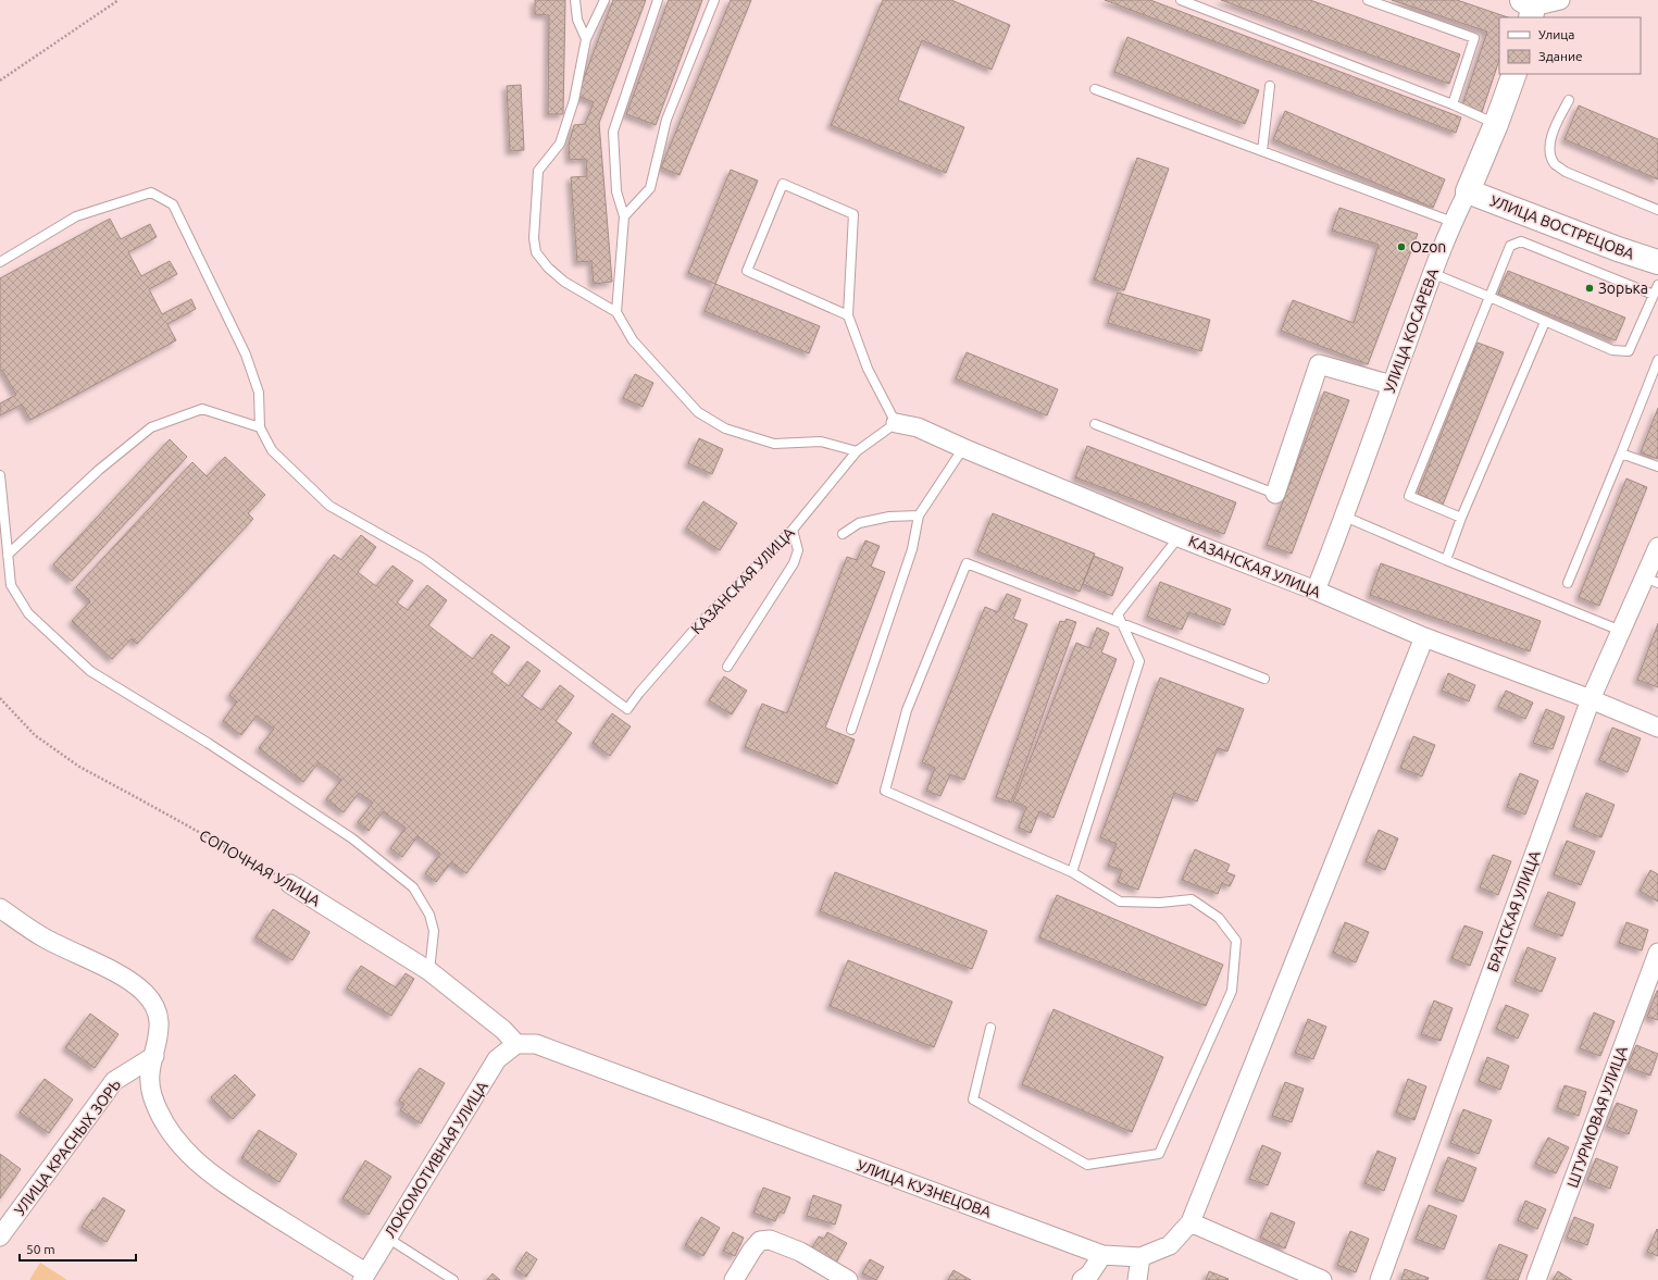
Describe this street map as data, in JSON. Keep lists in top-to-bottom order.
{
  "streets": {
    "street": [
      "УЛИЦА ВОСТРЕЦОВА",
      "УЛИЦА КОСАРЕВА",
      "КАЗАНСКАЯ УЛИЦА",
      "СОПОЧНАЯ УЛИЦА",
      "БРАТСКАЯ УЛИЦА",
      "ШТУРМОВАЯ УЛИЦА",
      "УЛИЦА КРАСНЫХ ЗОРЬ",
      "ЛОКОМОТИВНАЯ УЛИЦА",
      "УЛИЦА КУЗНЕЦОВА"
    ]
  },
  "crossings": [
    ["УЛИЦА ВОСТРЕЦОВА", "УЛИЦА КОСАРЕВА"],
    ["УЛИЦА КОСАРЕВА", "КАЗАНСКАЯ УЛИЦА"],
    ["КАЗАНСКАЯ УЛИЦА", "БРАТСКАЯ УЛИЦА"],
    ["СОПОЧНАЯ УЛИЦА", "ЛОКОМОТИВНАЯ УЛИЦА"],
    ["СОПОЧНАЯ УЛИЦА", "УЛИЦА КУЗНЕЦОВА"],
    ["ЛОКОМОТИВНАЯ УЛИЦА", "УЛИЦА КУЗНЕЦОВА"]
  ],
  "places": ["Ozon", "Зорька"],
  "legend": ["Улица", "Здание"],
  "scale_bar": "50 m"
}
